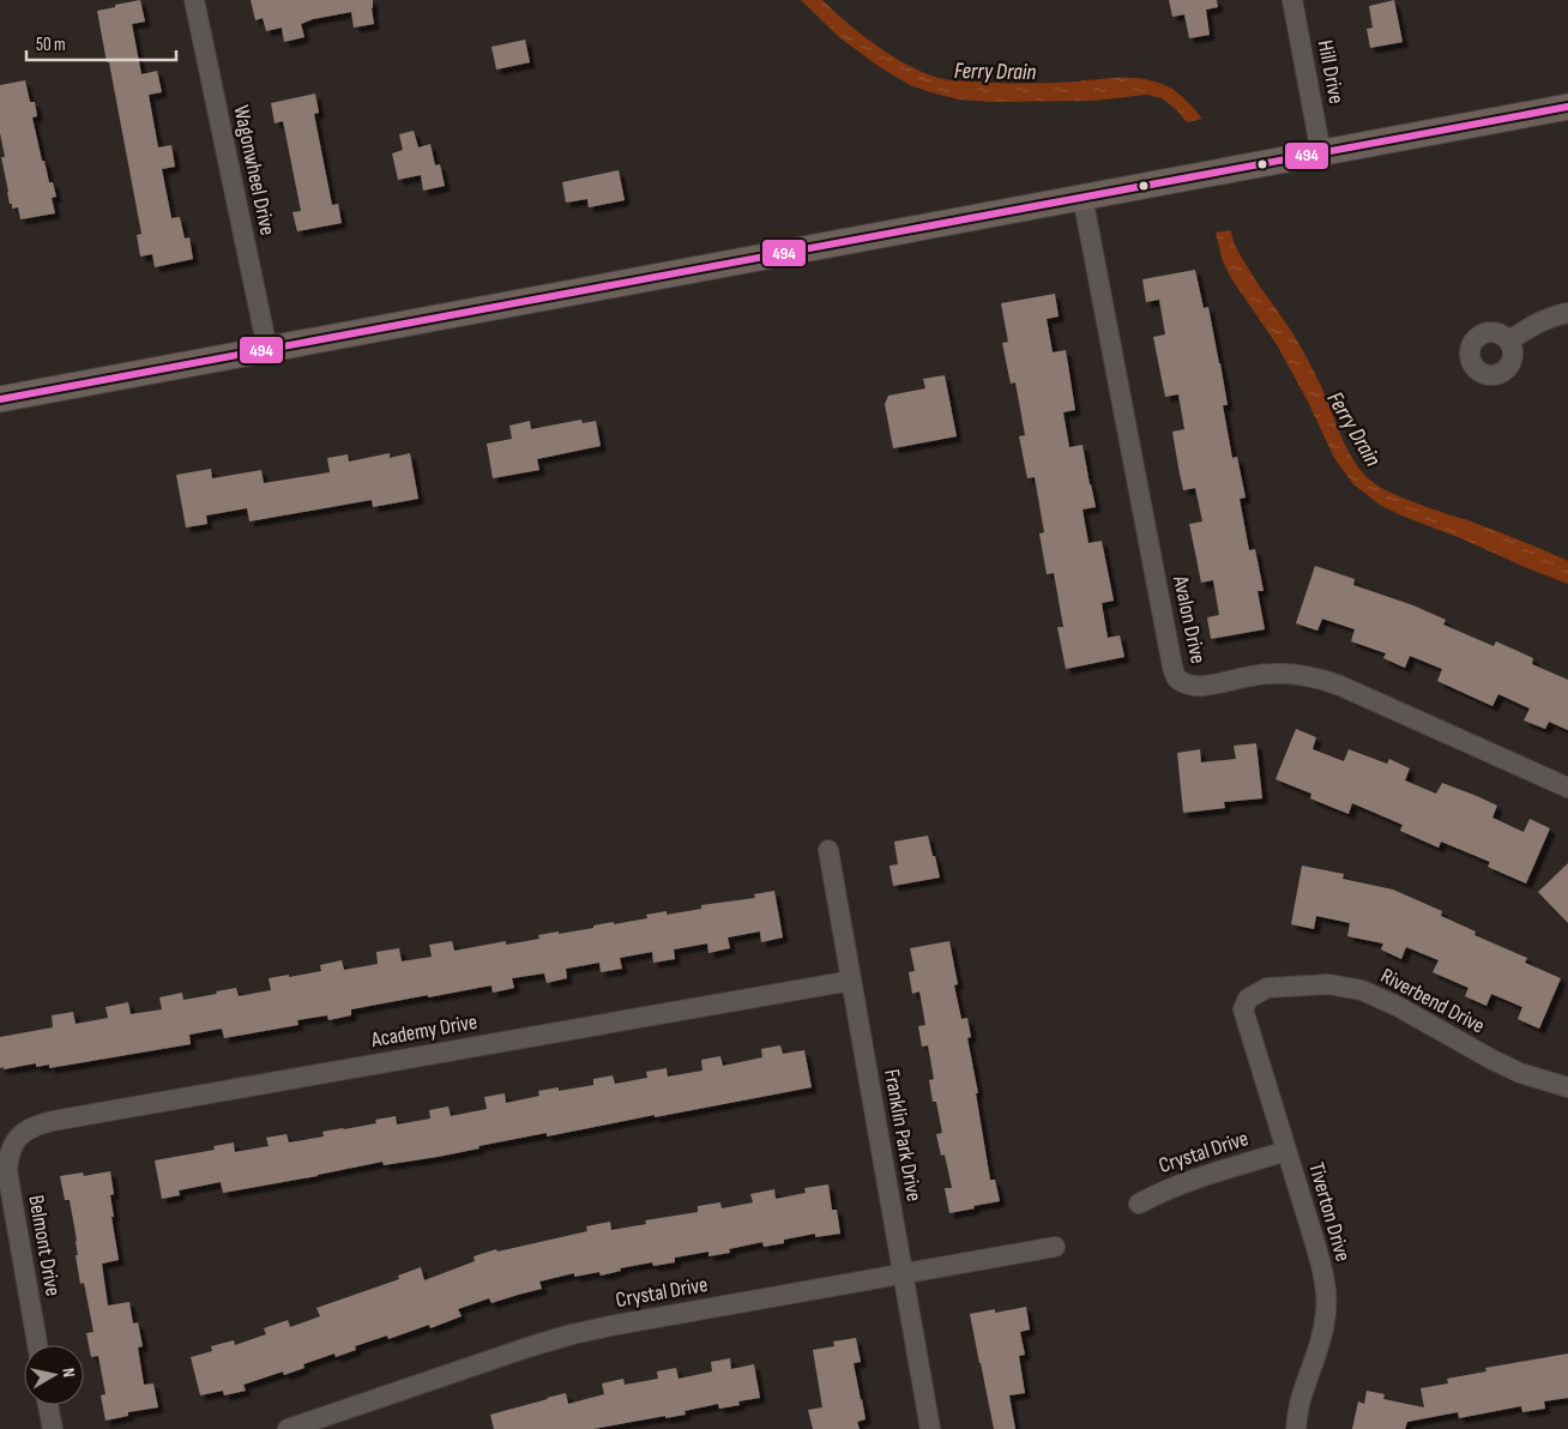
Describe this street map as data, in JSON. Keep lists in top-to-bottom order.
{
  "streets": {
    "street": [
      "Hill Drive",
      "Wagonwheel Drive",
      "Avalon Drive",
      "Riverbend Drive",
      "Academy Drive",
      "Franklin Park Drive",
      "Crystal Drive",
      "Tiverton Drive",
      "Belmont Drive"
    ]
  },
  "crossings": [
    ["Riverbend Drive", "Tiverton Drive"],
    ["Academy Drive", "Franklin Park Drive"],
    ["Academy Drive", "Belmont Drive"],
    ["Franklin Park Drive", "Crystal Drive"],
    ["Crystal Drive", "Tiverton Drive"]
  ],
  "water": ["Ferry Drain"],
  "lines": ["transit line 494"],
  "scale_bar": "50 m",
  "north": "right"
}
